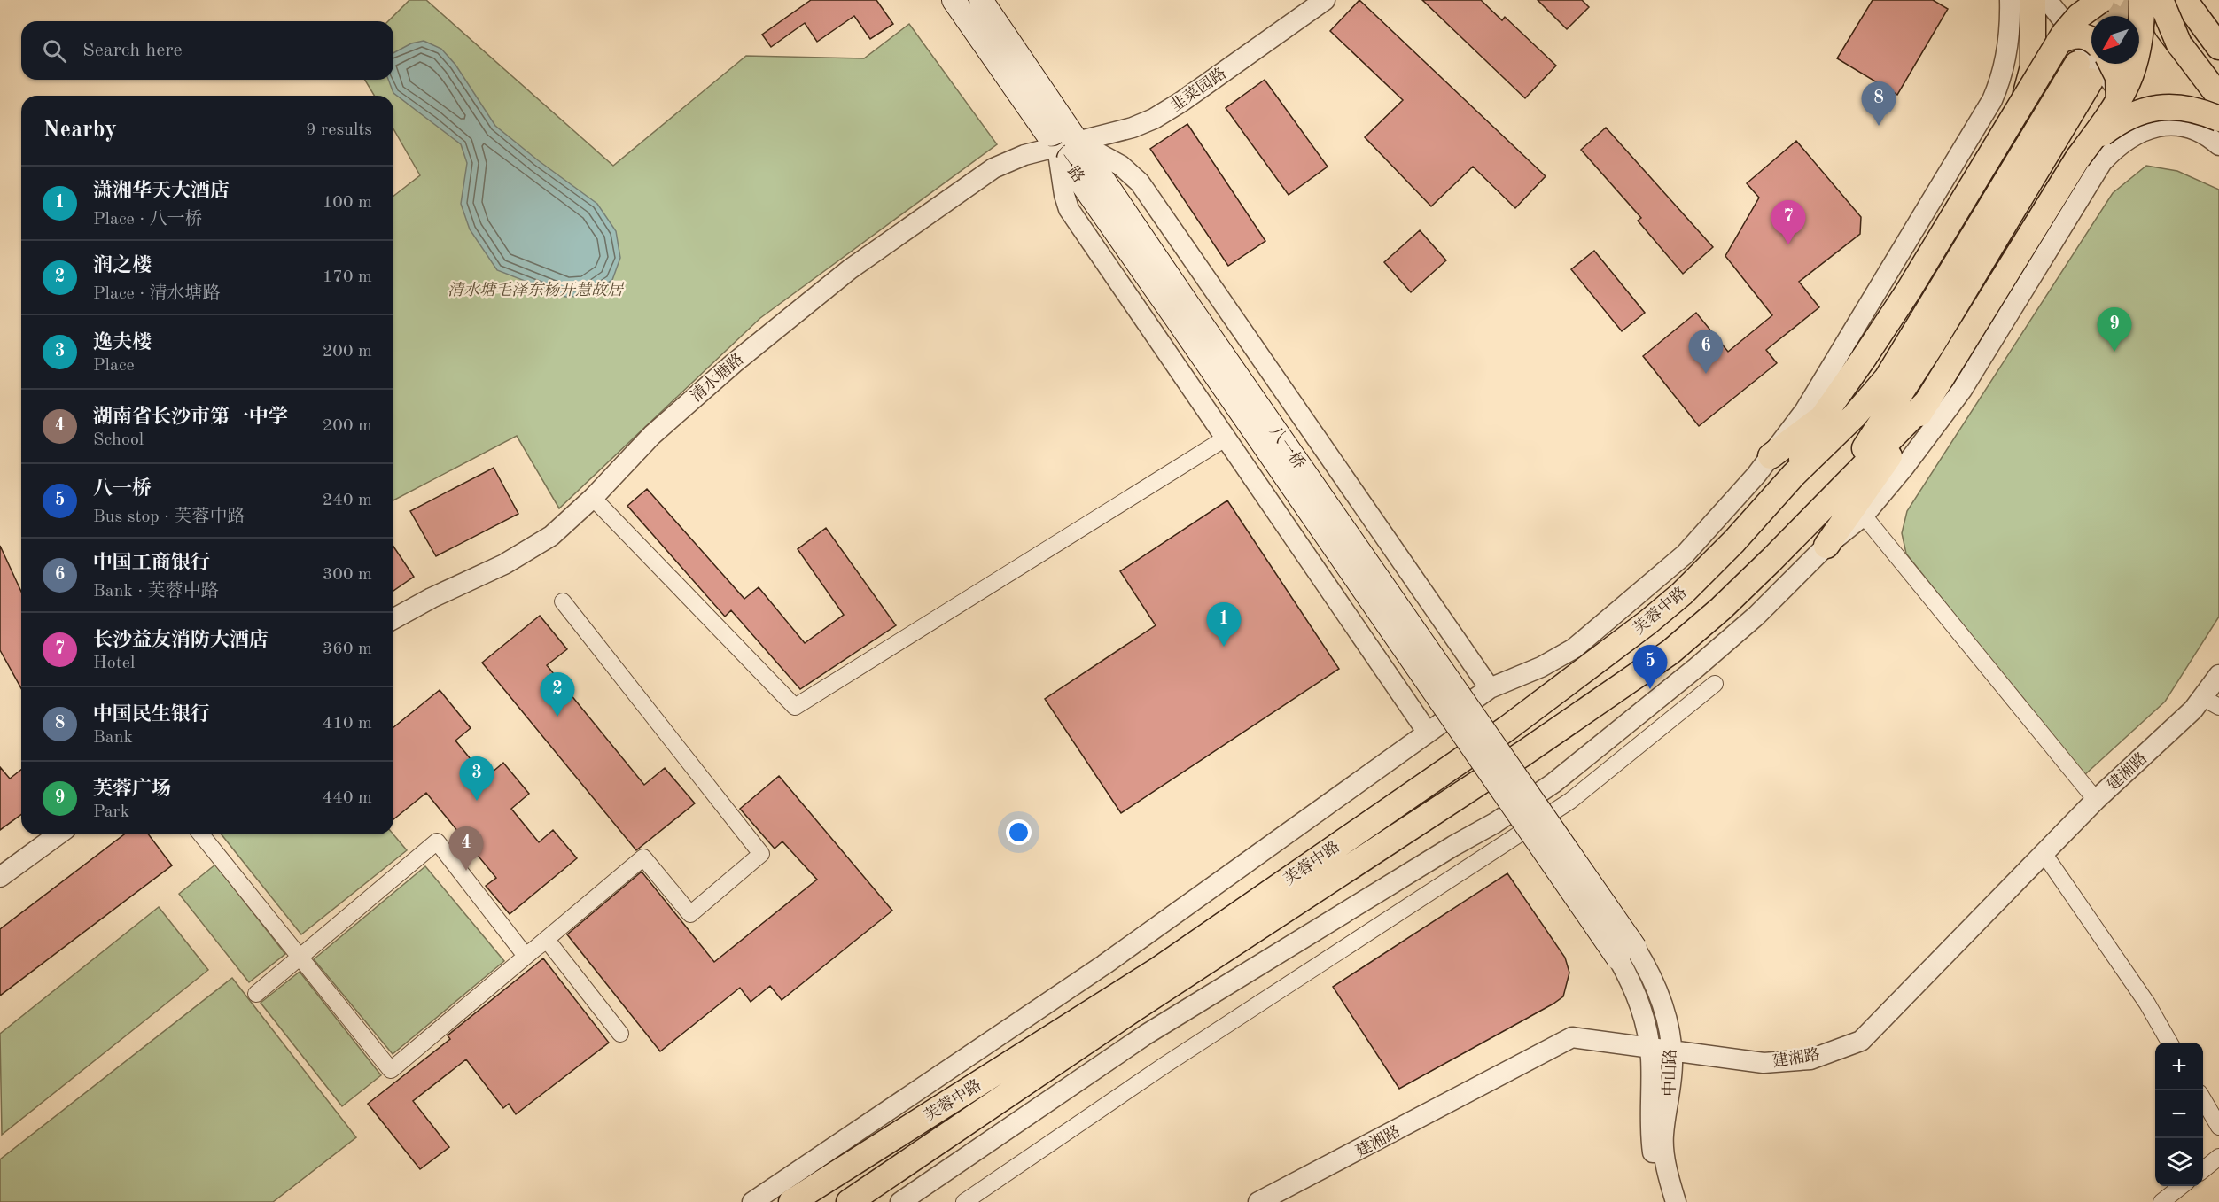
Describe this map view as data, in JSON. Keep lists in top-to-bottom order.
{
  "streets": {
    "main road": ["八一路", "八一桥", "芙蓉中路"],
    "street": [
      "韭菜园路",
      "清水塘路",
      "建湘路",
      "中山路"
    ]
  },
  "crossings": [
    ["韭菜园路", "八一路"],
    ["韭菜园路", "清水塘路"],
    ["八一路", "清水塘路"],
    ["八一路", "八一桥"],
    ["八一桥", "中山路"],
    ["建湘路", "中山路"]
  ],
  "parks": ["清水塘毛泽东杨开慧故居"],
  "north": "bottom left",
  "page": {
    "search": "Search here",
    "pins": [
      "8",
      "7",
      "9",
      "6",
      "1",
      "5",
      "2",
      "3",
      "4"
    ],
    "heading": ["Nearby", "9 results"],
    "list": [
      {
        "mark": "1",
        "name": "潇湘华天大酒店",
        "note": "Place · 八一桥",
        "value": "100 m"
      },
      {
        "mark": "2",
        "name": "润之楼",
        "note": "Place · 清水塘路",
        "value": "170 m"
      },
      {
        "mark": "3",
        "name": "逸夫楼",
        "note": "Place",
        "value": "200 m"
      },
      {
        "mark": "4",
        "name": "湖南省长沙市第一中学",
        "note": "School",
        "value": "200 m"
      },
      {
        "mark": "5",
        "name": "八一桥",
        "note": "Bus stop · 芙蓉中路",
        "value": "240 m"
      },
      {
        "mark": "6",
        "name": "中国工商银行",
        "note": "Bank · 芙蓉中路",
        "value": "300 m"
      },
      {
        "mark": "7",
        "name": "长沙益友消防大酒店",
        "note": "Hotel",
        "value": "360 m"
      },
      {
        "mark": "8",
        "name": "中国民生银行",
        "note": "Bank",
        "value": "410 m"
      },
      {
        "mark": "9",
        "name": "芙蓉广场",
        "note": "Park",
        "value": "440 m"
      }
    ],
    "map_buttons": ["+", "−"]
  }
}
